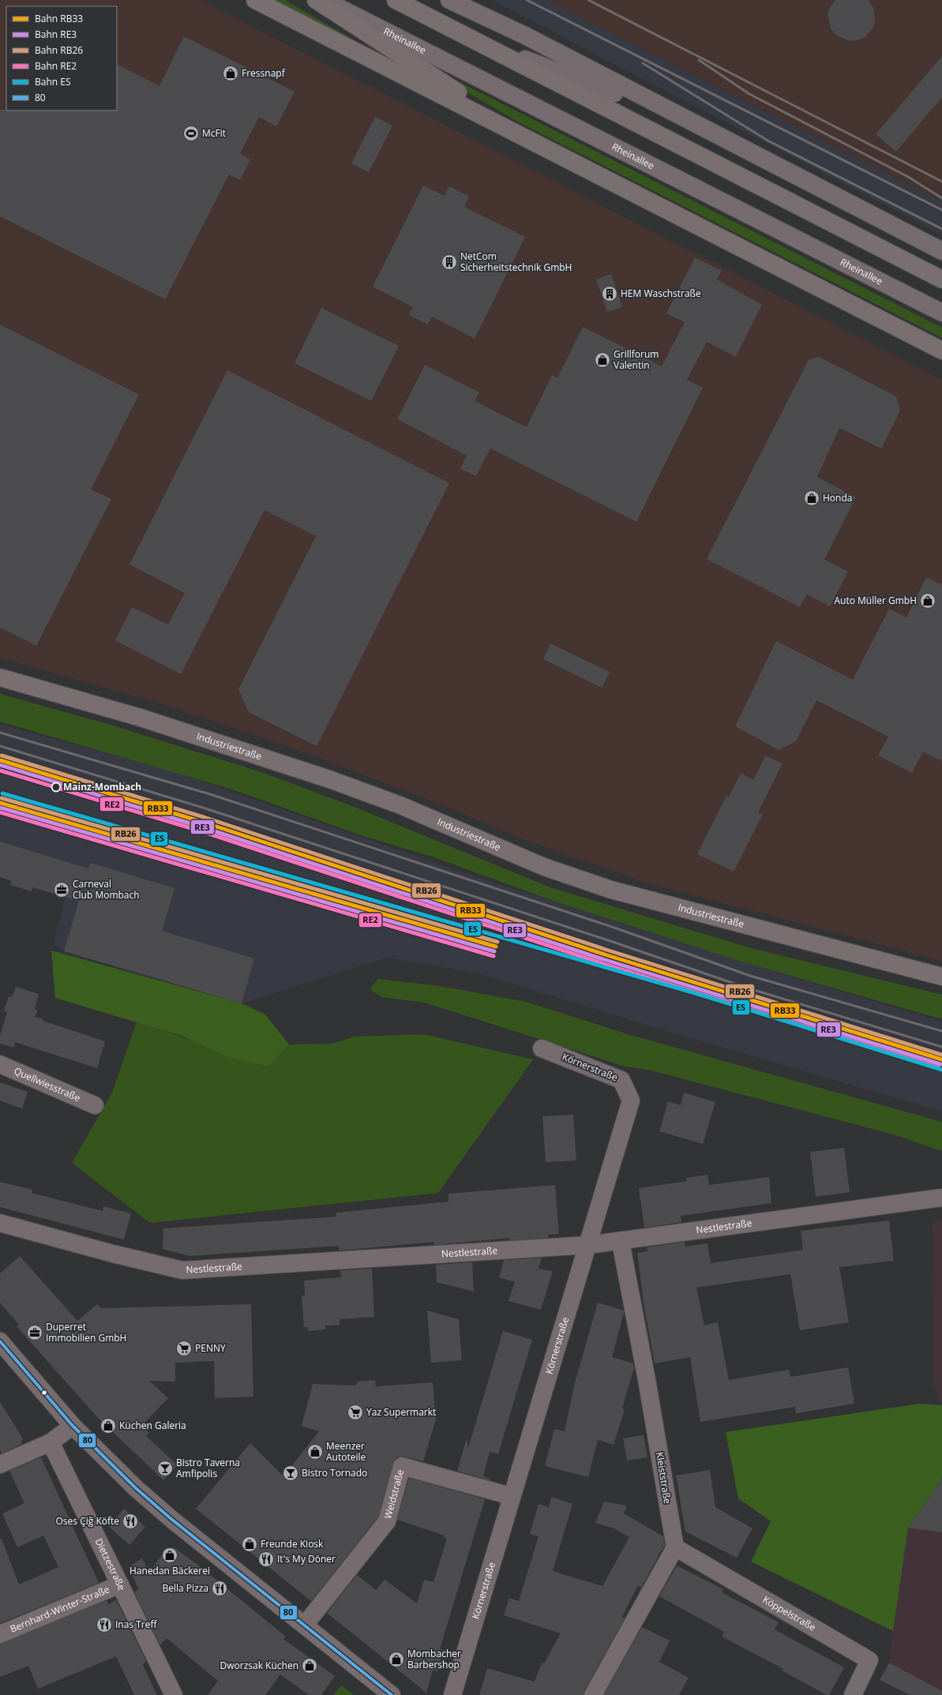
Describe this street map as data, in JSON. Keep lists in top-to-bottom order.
{
  "streets": {
    "street": [
      "Rheinallee",
      "Industriestraße",
      "Körnerstraße",
      "Quellwiesstraße",
      "Nestlestraße",
      "Kleiststraße",
      "Weidstraße",
      "Dietzestraße",
      "Bernhard-Winter-Straße",
      "Köppelstraße"
    ]
  },
  "crossings": [
    ["Körnerstraße", "Nestlestraße"],
    ["Körnerstraße", "Weidstraße"],
    ["Nestlestraße", "Kleiststraße"],
    ["Kleiststraße", "Köppelstraße"],
    ["Dietzestraße", "Bernhard-Winter-Straße"]
  ],
  "places": {
    "shop": [
      "Fressnapf",
      "Grillforum Valentin",
      "Honda",
      "Auto Müller GmbH",
      "Küchen Galeria",
      "Meenzer Autoteile",
      "Freunde Kiosk",
      "Hanedan Bäckerei",
      "Mombacher Barbershop",
      "Dworzsak Küchen"
    ],
    "sports": ["McFit"],
    "building": ["NetCom Sicherheitstechnik GmbH", "HEM Waschstraße"],
    "other": ["Mainz-Mombach"],
    "office": ["Carneval Club Mombach", "Duperret Immobilien GmbH"],
    "supermarket": ["PENNY", "Yaz Supermarkt"],
    "bar": ["Bistro Taverna Amfipolis", "Bistro Tornado"],
    "restaurant": [
      "Oses Çiğ Köfte",
      "It's My Döner",
      "Bella Pizza",
      "Inas Treff"
    ]
  },
  "lines": [
    "rail line RB26",
    "rail line RB33",
    "rail line RE3",
    "rail line RE2",
    "rail line ES",
    "transit line 80"
  ],
  "legend": [
    "Bahn RB33",
    "Bahn RE3",
    "Bahn RB26",
    "Bahn RE2",
    "Bahn ES",
    "80"
  ]
}
